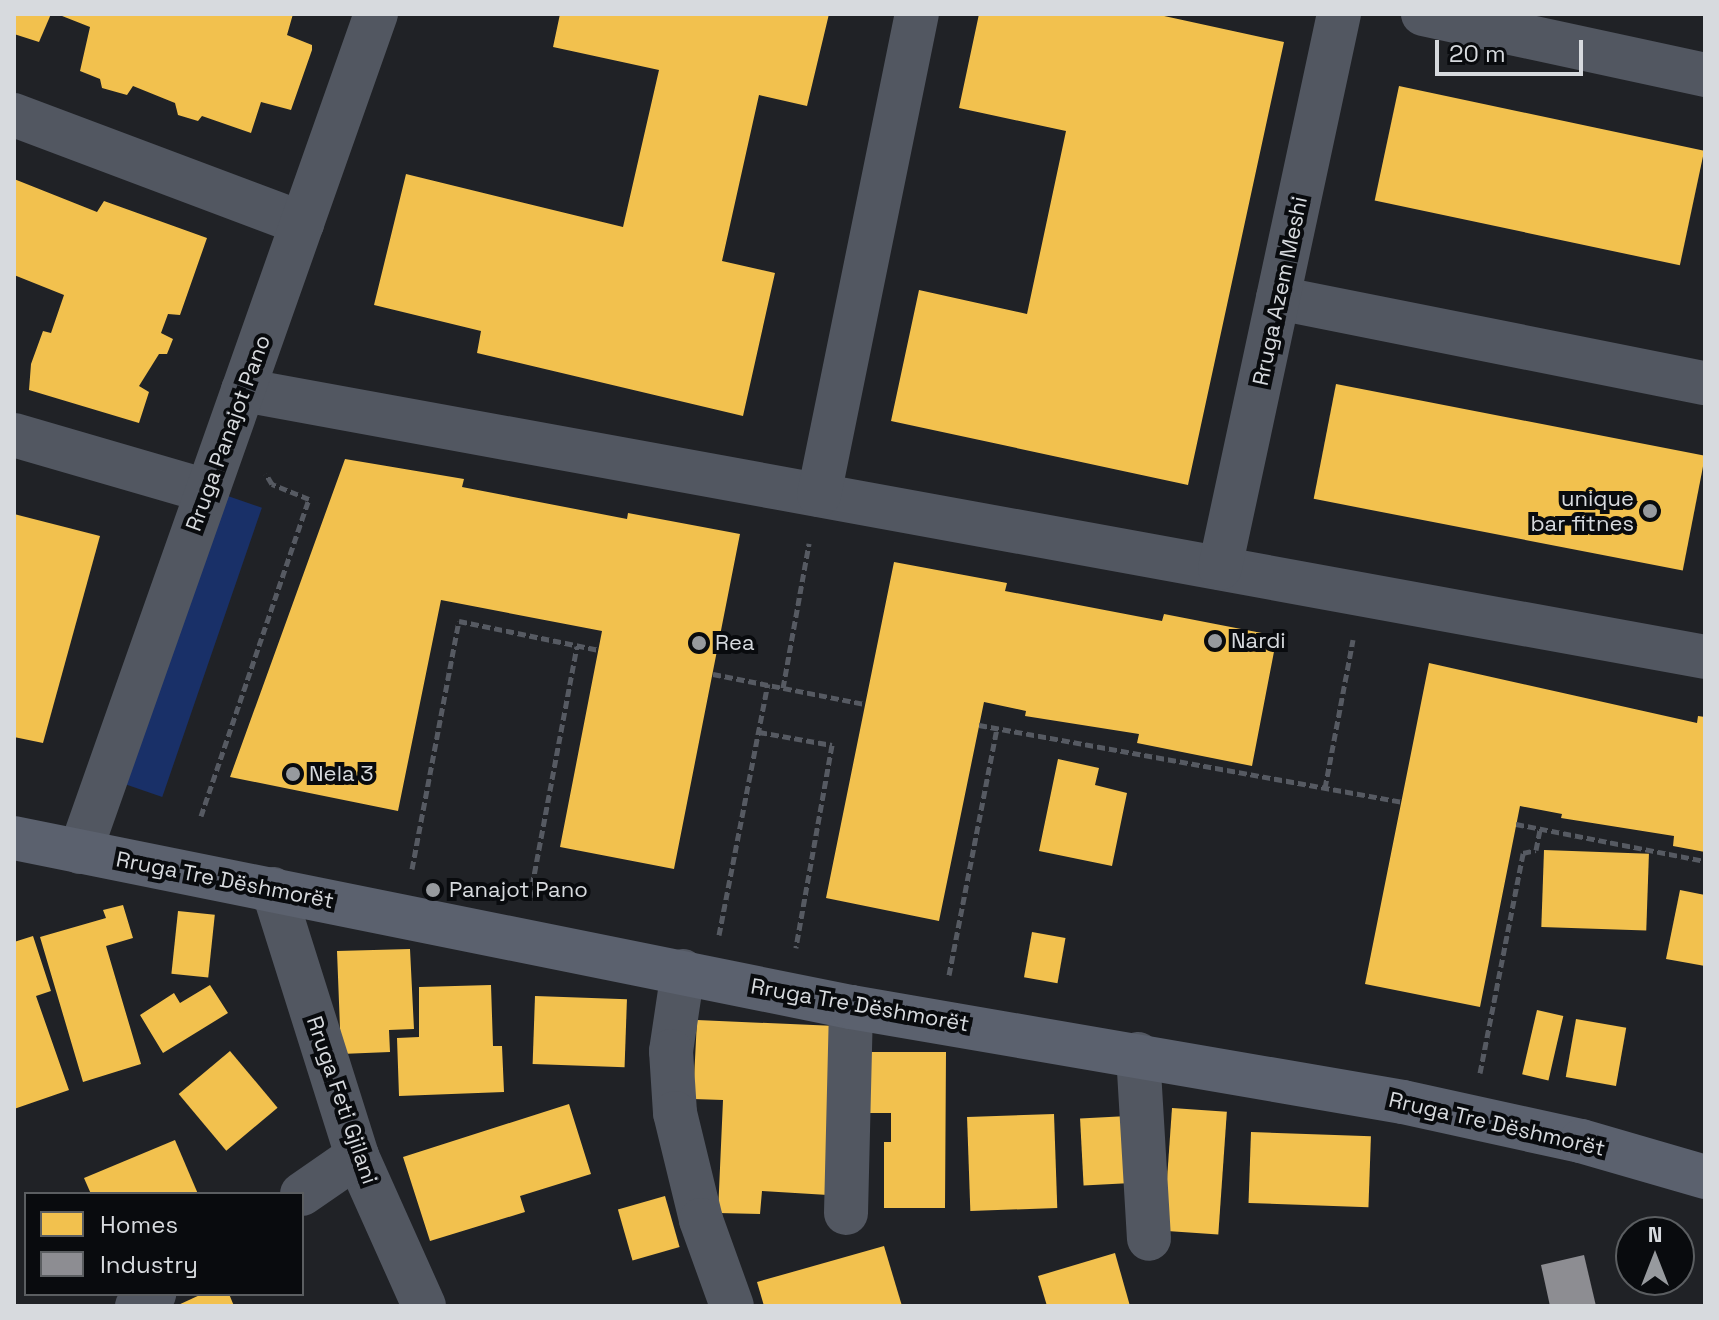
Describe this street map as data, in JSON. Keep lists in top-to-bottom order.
{
  "streets": {
    "main road": ["Rruga Tre Dëshmorët"],
    "street": ["Rruga Azem Meshi", "Rruga Panajot Pano", "Rruga Feti Gjilani"]
  },
  "crossings": [
    ["Rruga Panajot Pano", "Rruga Tre Dëshmorët"],
    ["Rruga Tre Dëshmorët", "Rruga Feti Gjilani"]
  ],
  "places": [
    "unique bar fitnes",
    "Nardi",
    "Rea",
    "Nela 3",
    "Panajot Pano"
  ],
  "legend": ["Homes", "Industry"],
  "scale_bar": "20 m",
  "north": "top"
}
